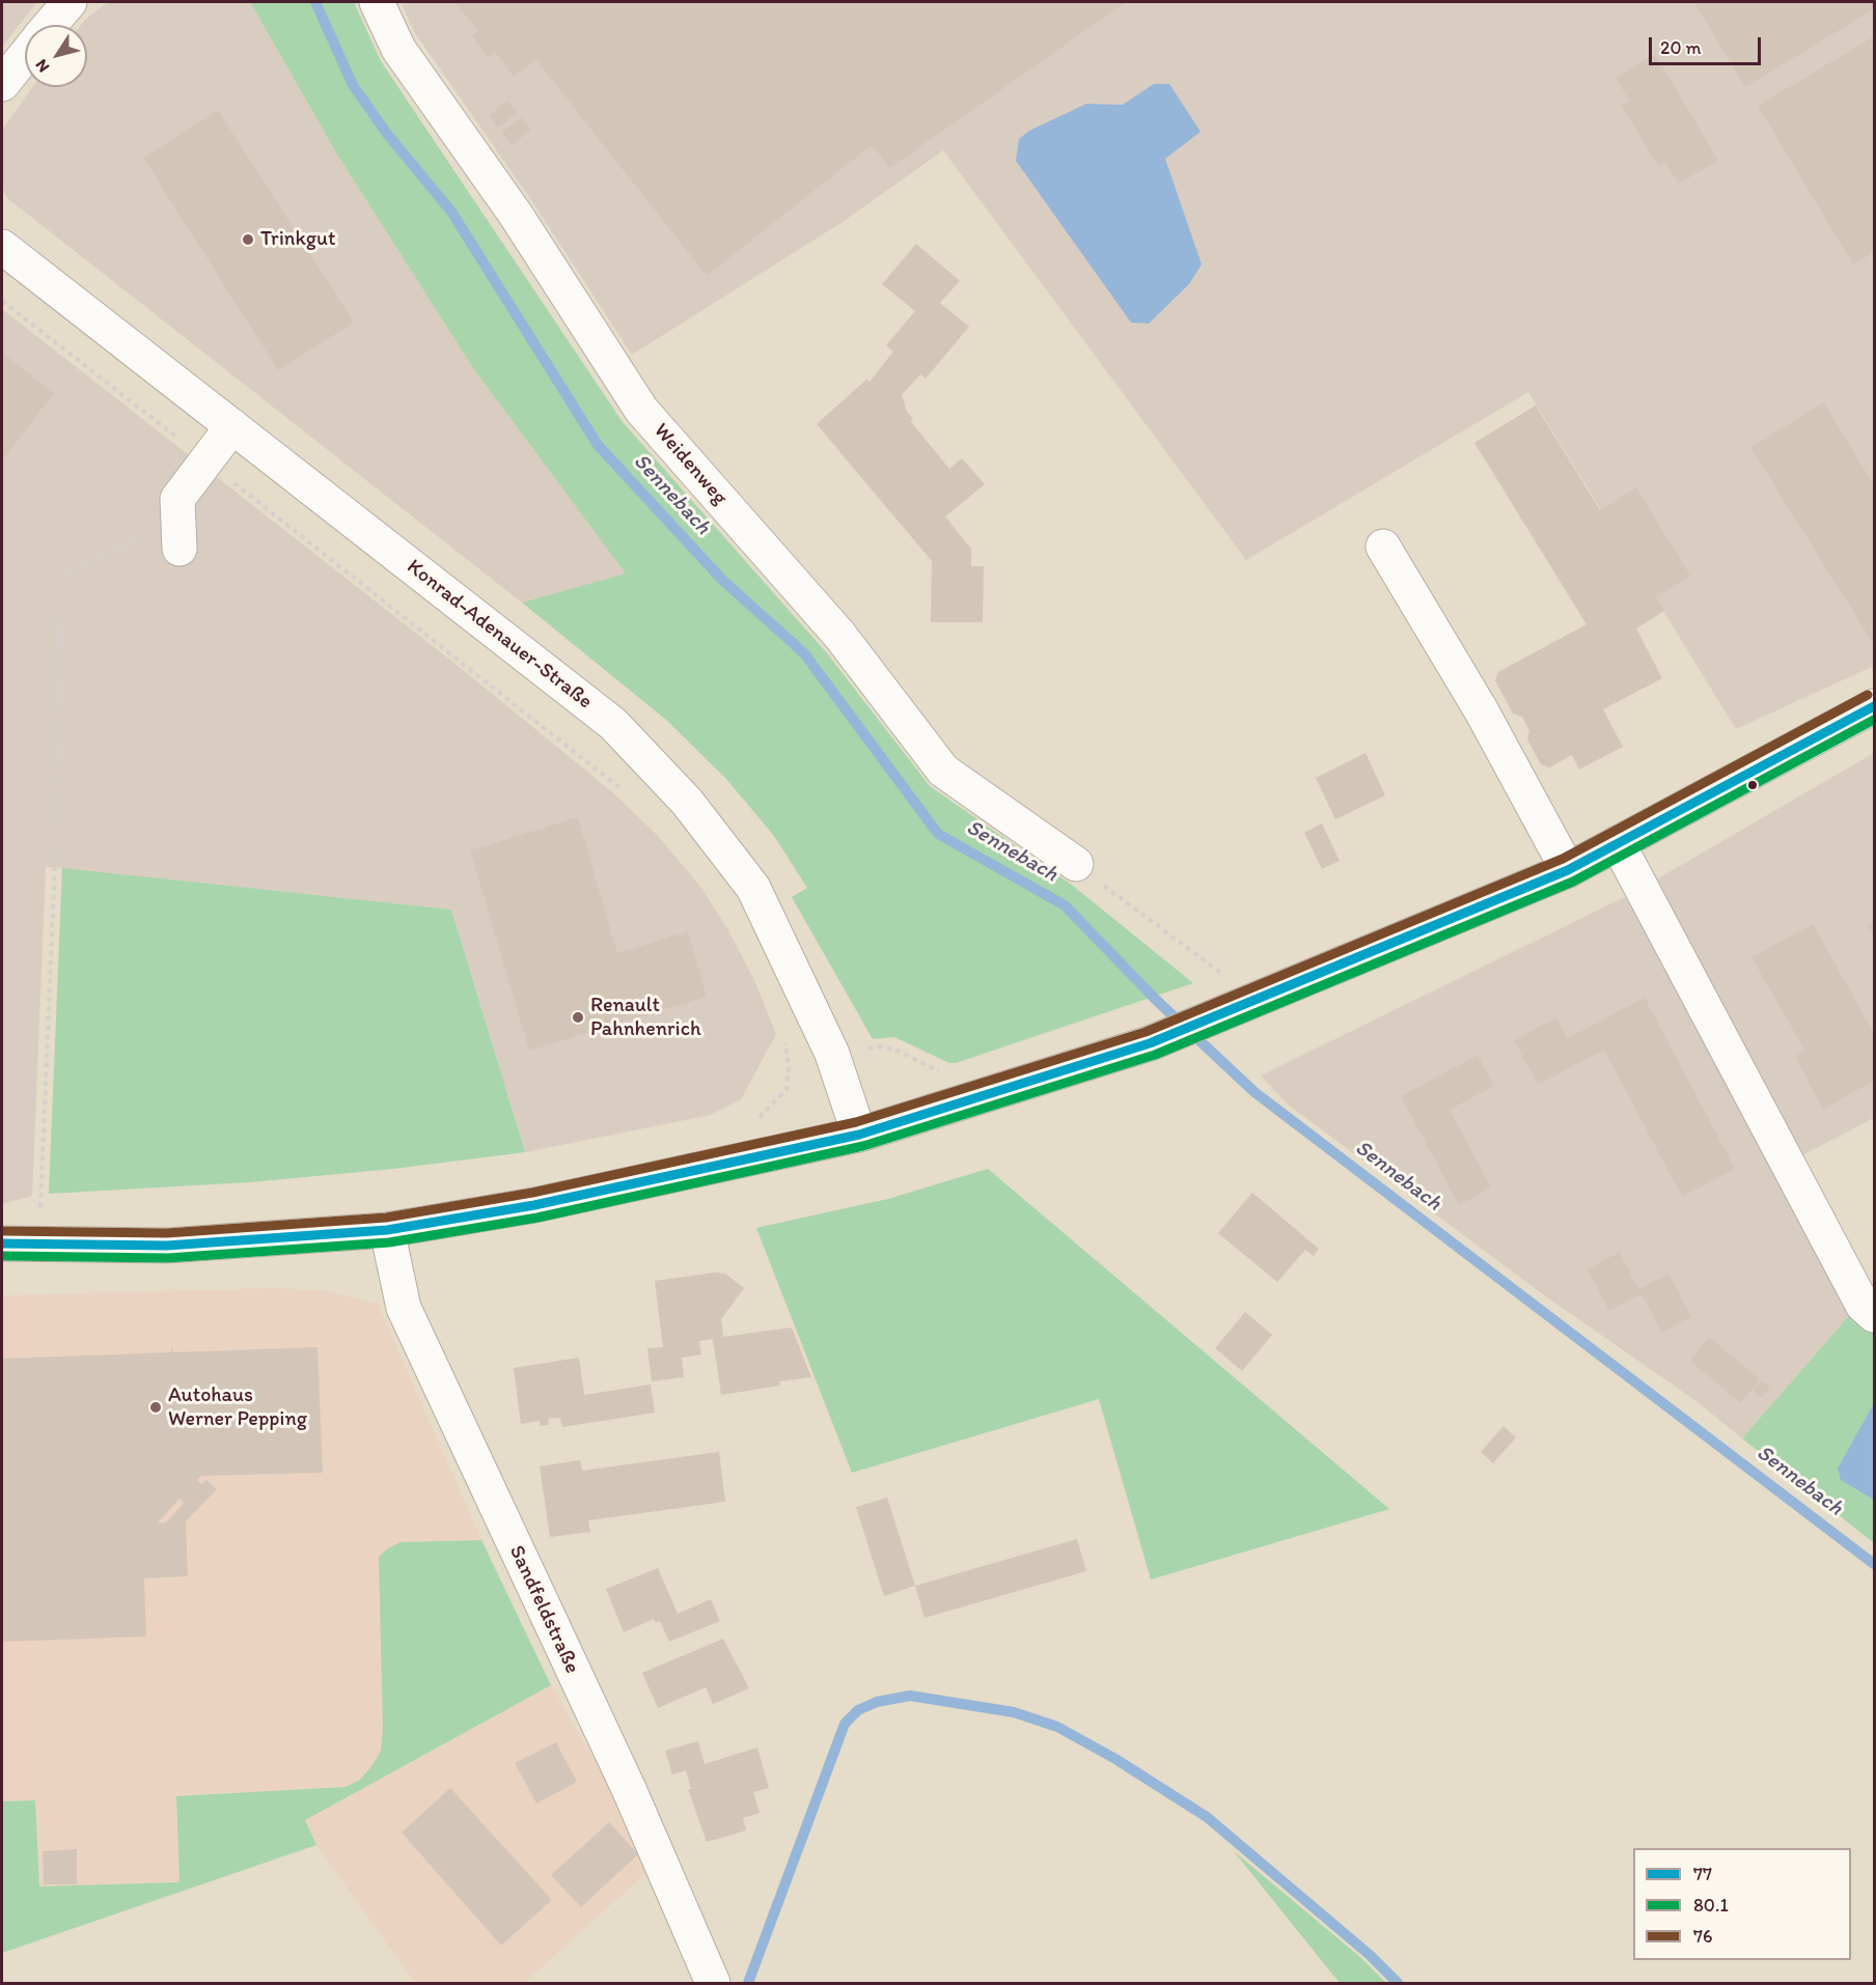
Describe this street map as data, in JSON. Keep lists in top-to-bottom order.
{
  "streets": {
    "street": ["Weidenweg", "Konrad-Adenauer-Straße", "Sandfeldstraße"]
  },
  "water": ["Sennebach"],
  "places": ["Trinkgut", "Renault Pahnhenrich", "Autohaus Werner Pepping"],
  "lines": ["transit line 76", "transit line 77", "transit line 80.1"],
  "legend": ["77", "80.1", "76"],
  "scale_bar": "20 m",
  "north": "bottom left"
}
